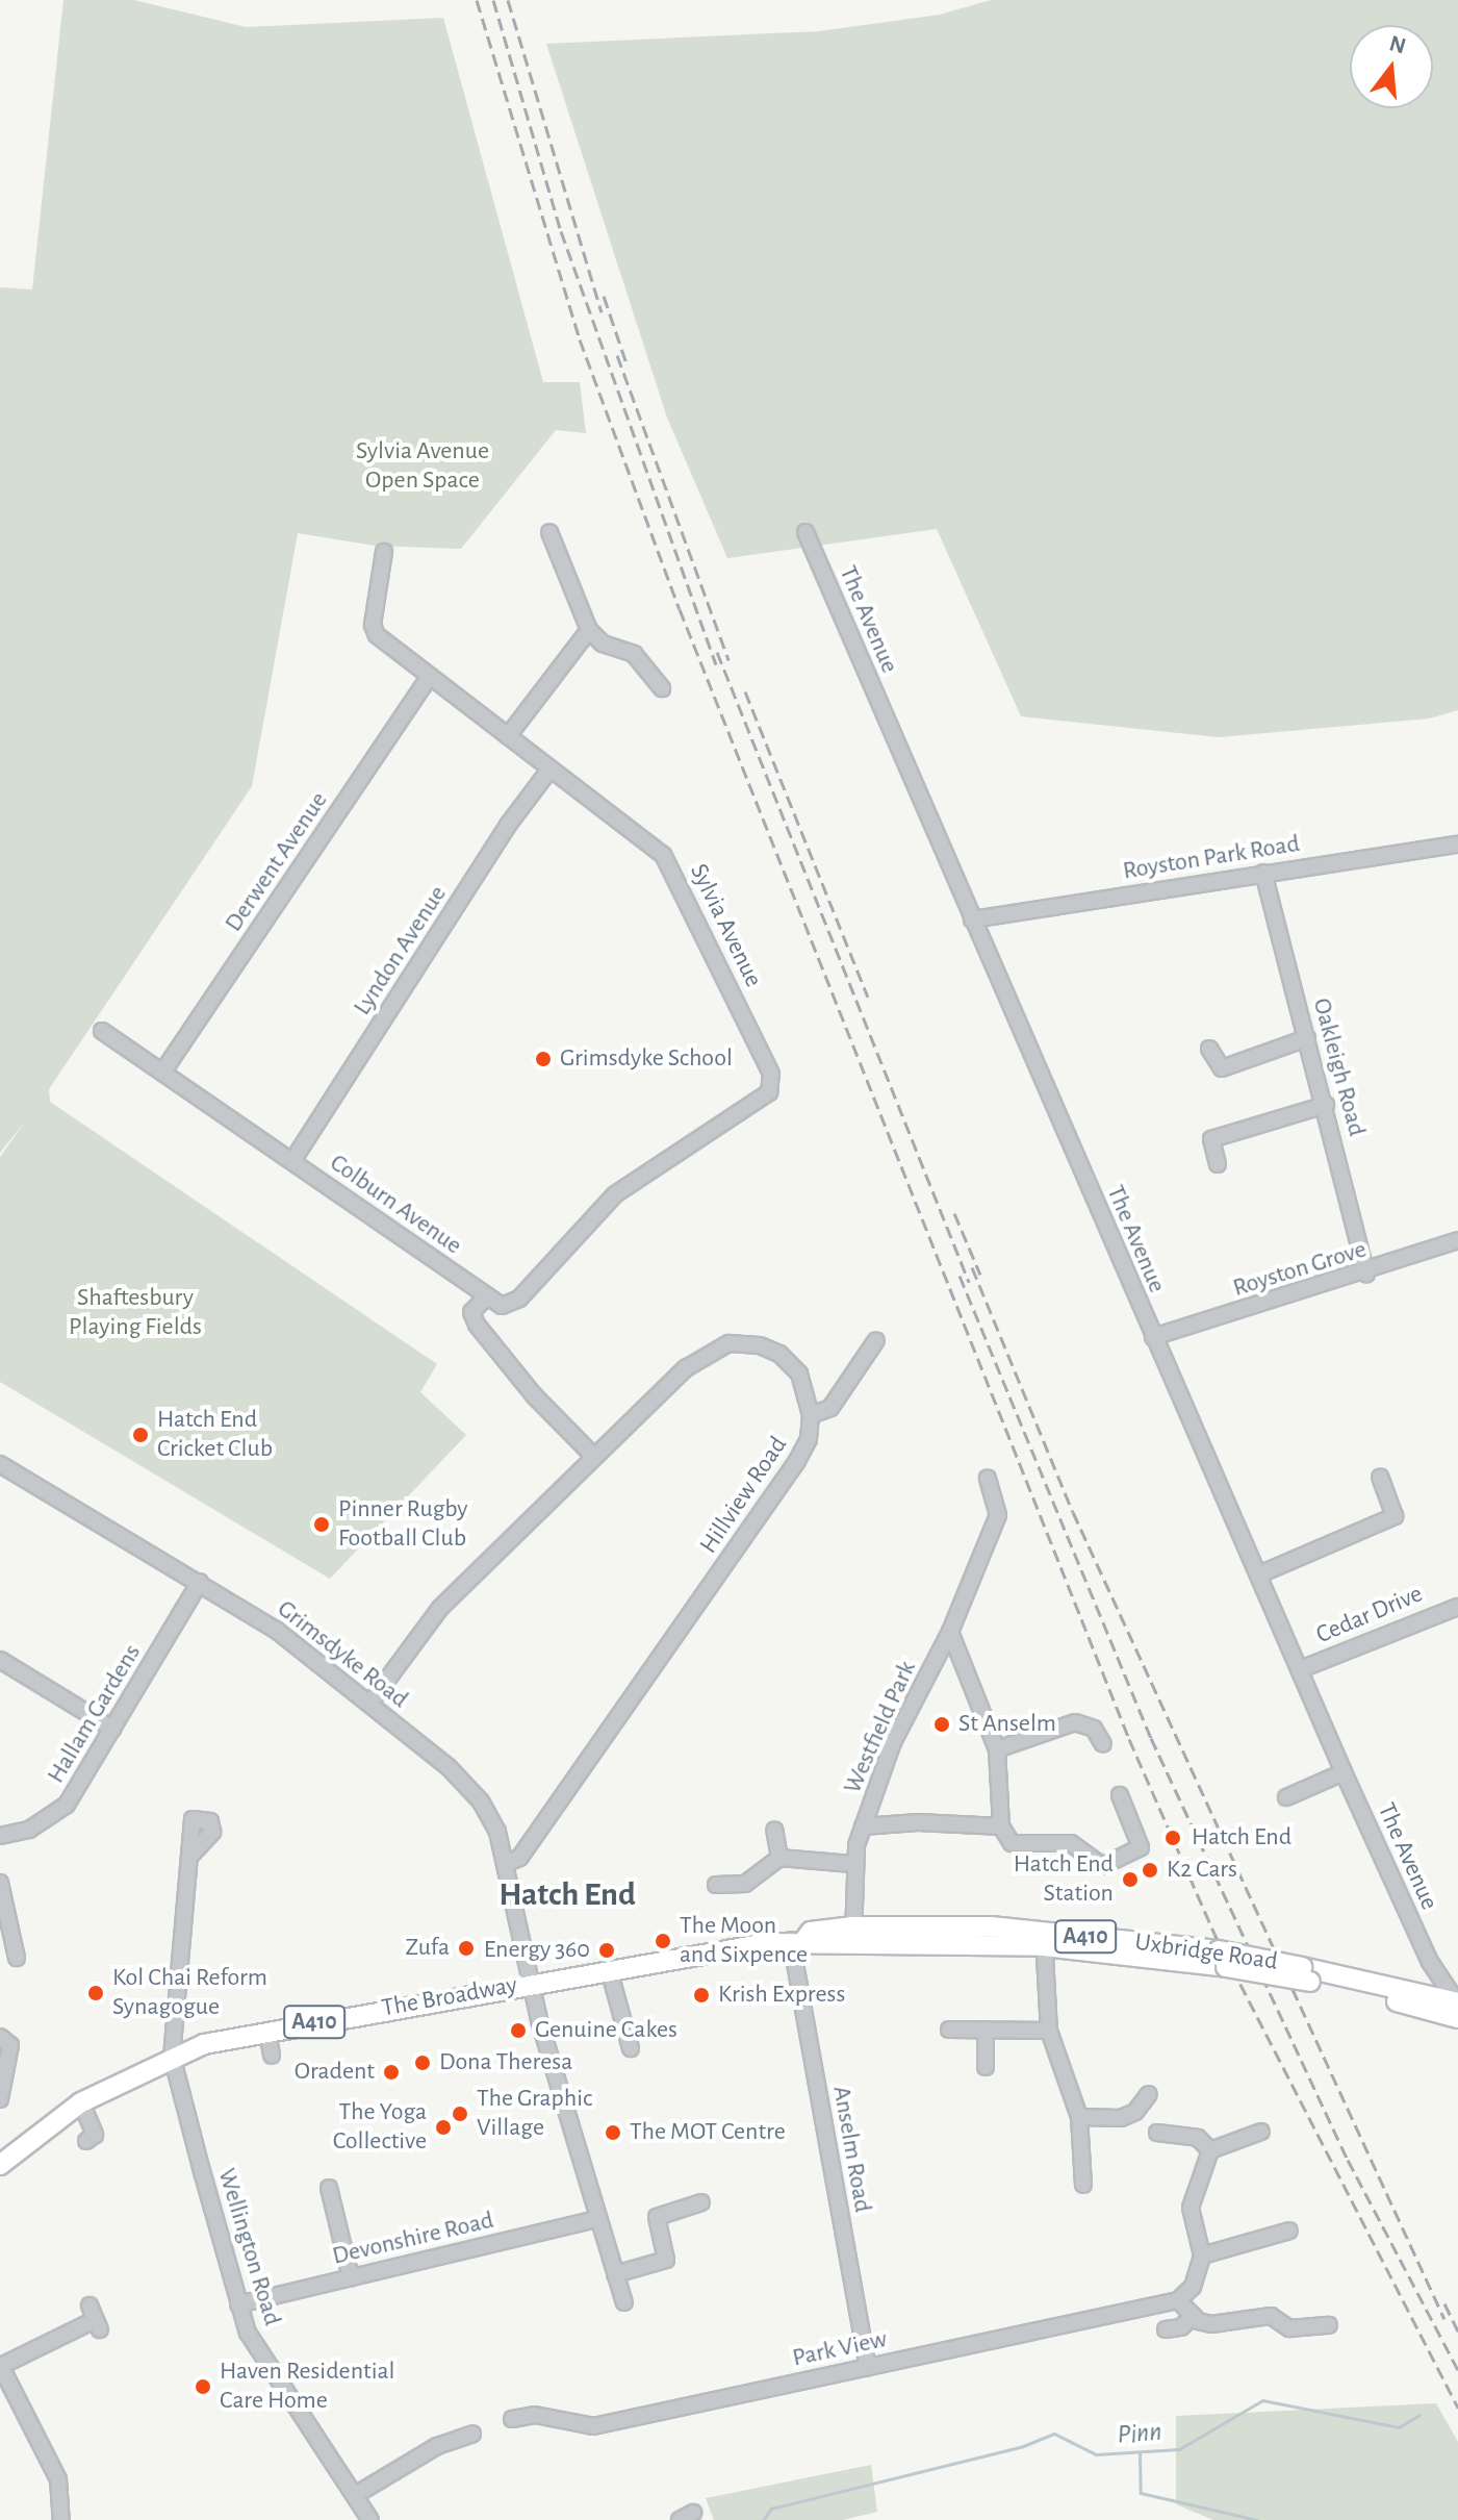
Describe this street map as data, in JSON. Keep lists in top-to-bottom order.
{
  "streets": {
    "main road": ["A410", "Uxbridge Road", "The Broadway"],
    "street": [
      "The Avenue",
      "Royston Park Road",
      "Derwent Avenue",
      "Sylvia Avenue",
      "Lyndon Avenue",
      "Oakleigh Road",
      "Colburn Avenue",
      "Royston Grove",
      "Hillview Road",
      "Cedar Drive",
      "Grimsdyke Road",
      "Hallam Gardens",
      "Westfield Park",
      "Anselm Road",
      "Devonshire Road",
      "Wellington Road",
      "Park View"
    ]
  },
  "crossings": [
    ["The Avenue", "Royston Park Road"],
    ["The Avenue", "Royston Grove"],
    ["The Avenue", "Cedar Drive"],
    ["The Avenue", "Uxbridge Road"],
    ["Royston Park Road", "Oakleigh Road"],
    ["Derwent Avenue", "Sylvia Avenue"],
    ["Derwent Avenue", "Colburn Avenue"],
    ["Sylvia Avenue", "Lyndon Avenue"],
    ["Sylvia Avenue", "Colburn Avenue"],
    ["Lyndon Avenue", "Colburn Avenue"],
    ["Oakleigh Road", "Royston Grove"],
    ["Hillview Road", "Grimsdyke Road"],
    ["Grimsdyke Road", "Hallam Gardens"],
    ["Grimsdyke Road", "Uxbridge Road"],
    ["Grimsdyke Road", "The Broadway"],
    ["Grimsdyke Road", "Devonshire Road"],
    ["Westfield Park", "Uxbridge Road"],
    ["A410", "The Broadway"],
    ["A410", "Wellington Road"],
    ["Uxbridge Road", "The Broadway"],
    ["Uxbridge Road", "Anselm Road"],
    ["The Broadway", "Wellington Road"],
    ["Anselm Road", "Park View"],
    ["Devonshire Road", "Wellington Road"]
  ],
  "districts": ["Hatch End"],
  "water": ["Pinn"],
  "parks": ["Sylvia Avenue Open Space", "Shaftesbury Playing Fields"],
  "places": [
    "Grimsdyke School",
    "Hatch End Cricket Club",
    "Pinner Rugby Football Club",
    "St Anselm",
    "Hatch End",
    "K2 Cars",
    "Hatch End Station",
    "The Moon and Sixpence",
    "Zufa",
    "Energy 360",
    "Kol Chai Reform Synagogue",
    "Krish Express",
    "Genuine Cakes",
    "Dona Theresa",
    "Oradent",
    "The Graphic Village",
    "The Yoga Collective",
    "The MOT Centre",
    "Haven Residential Care Home"
  ],
  "north": "top"
}
